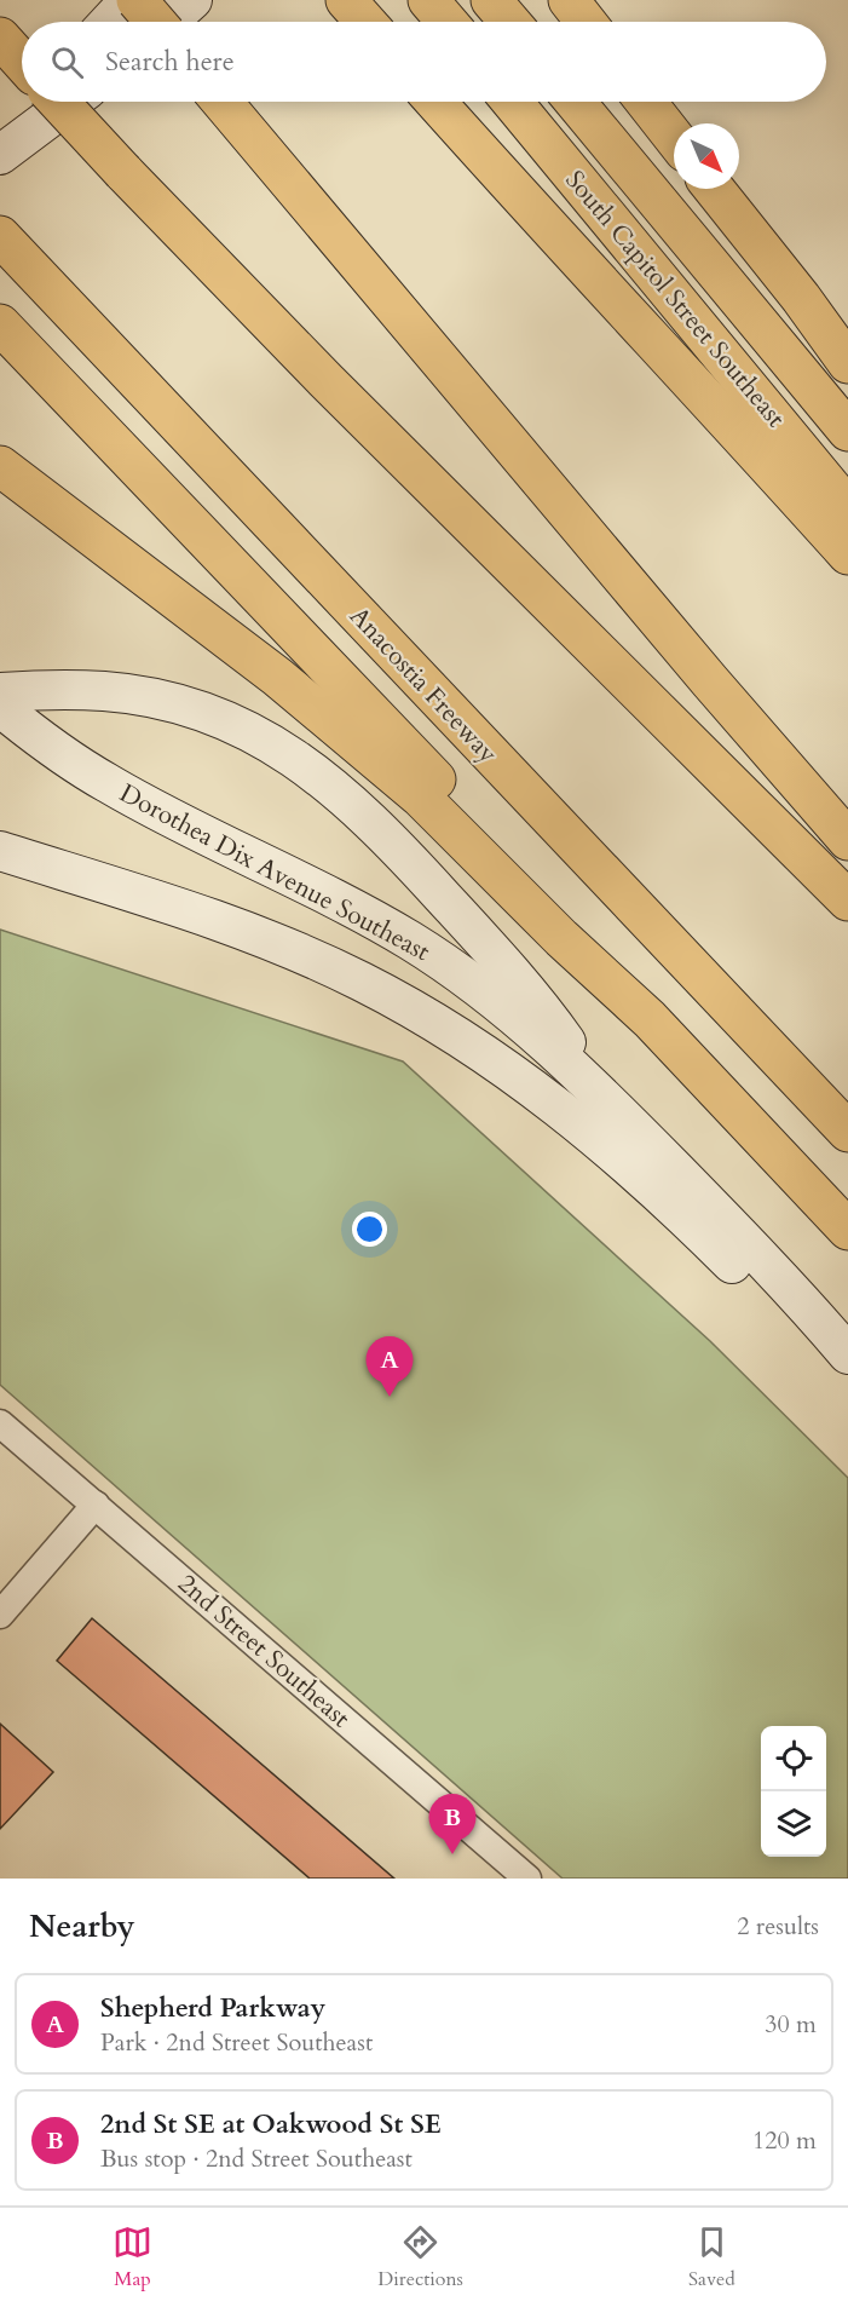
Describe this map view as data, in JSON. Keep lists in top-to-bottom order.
{
  "streets": {
    "main road": ["South Capitol Street Southeast", "Anacostia Freeway", "Dorothea Dix Avenue Southeast"],
    "street": ["2nd Street Southeast"]
  },
  "north": "bottom right",
  "page": {
    "search": "Search here",
    "pins": ["A", "B"],
    "heading": ["Nearby", "2 results"],
    "list": [
      {
        "mark": "A",
        "name": "Shepherd Parkway",
        "note": "Park · 2nd Street Southeast",
        "value": "30 m"
      },
      {
        "mark": "B",
        "name": "2nd St SE at Oakwood St SE",
        "note": "Bus stop · 2nd Street Southeast",
        "value": "120 m"
      }
    ],
    "nav": ["Map", "Directions", "Saved"]
  }
}
